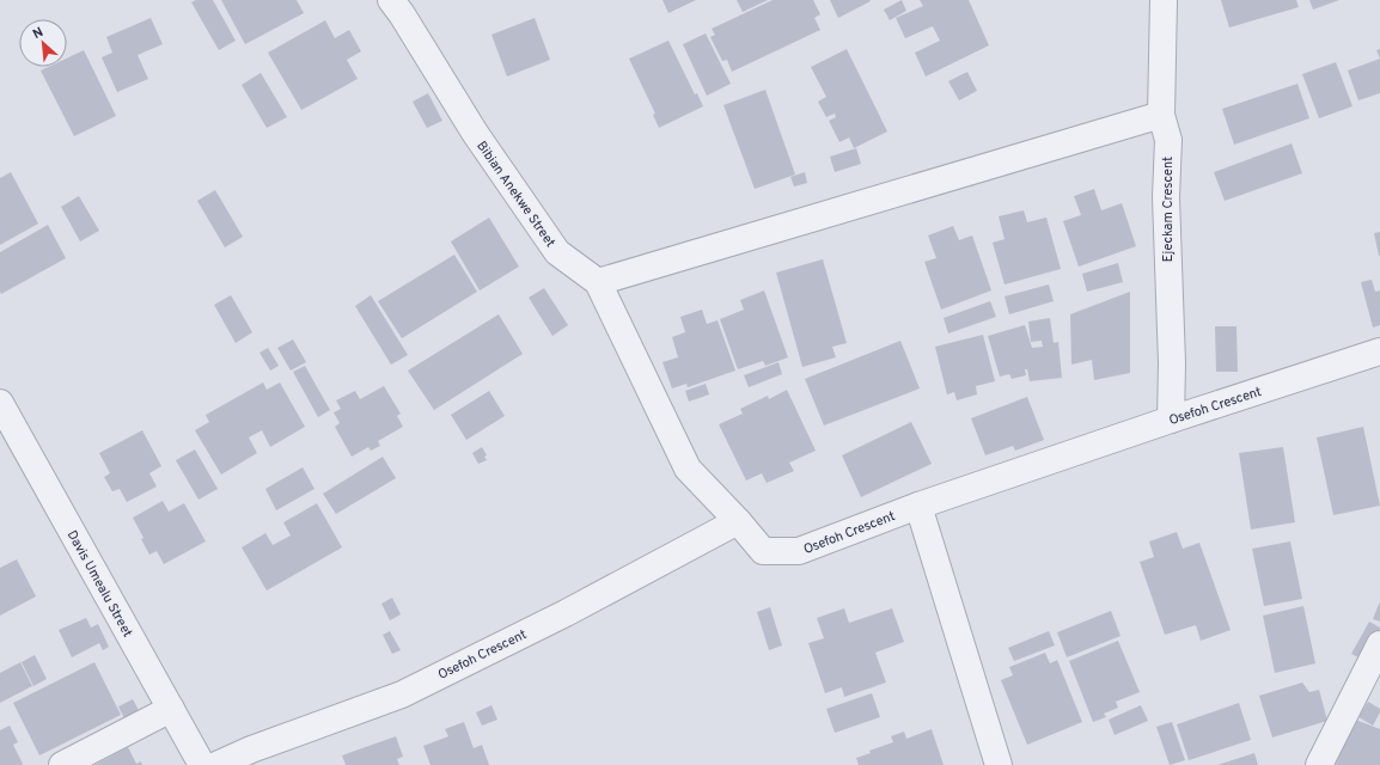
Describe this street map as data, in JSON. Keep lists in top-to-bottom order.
{
  "streets": {
    "street": [
      "Bibian Anekwe Street",
      "Ejeckam Crescent",
      "Osefoh Crescent",
      "Davis Umealu Street"
    ]
  },
  "crossings": [
    ["Bibian Anekwe Street", "Osefoh Crescent"],
    ["Ejeckam Crescent", "Osefoh Crescent"]
  ],
  "north": "top left"
}
